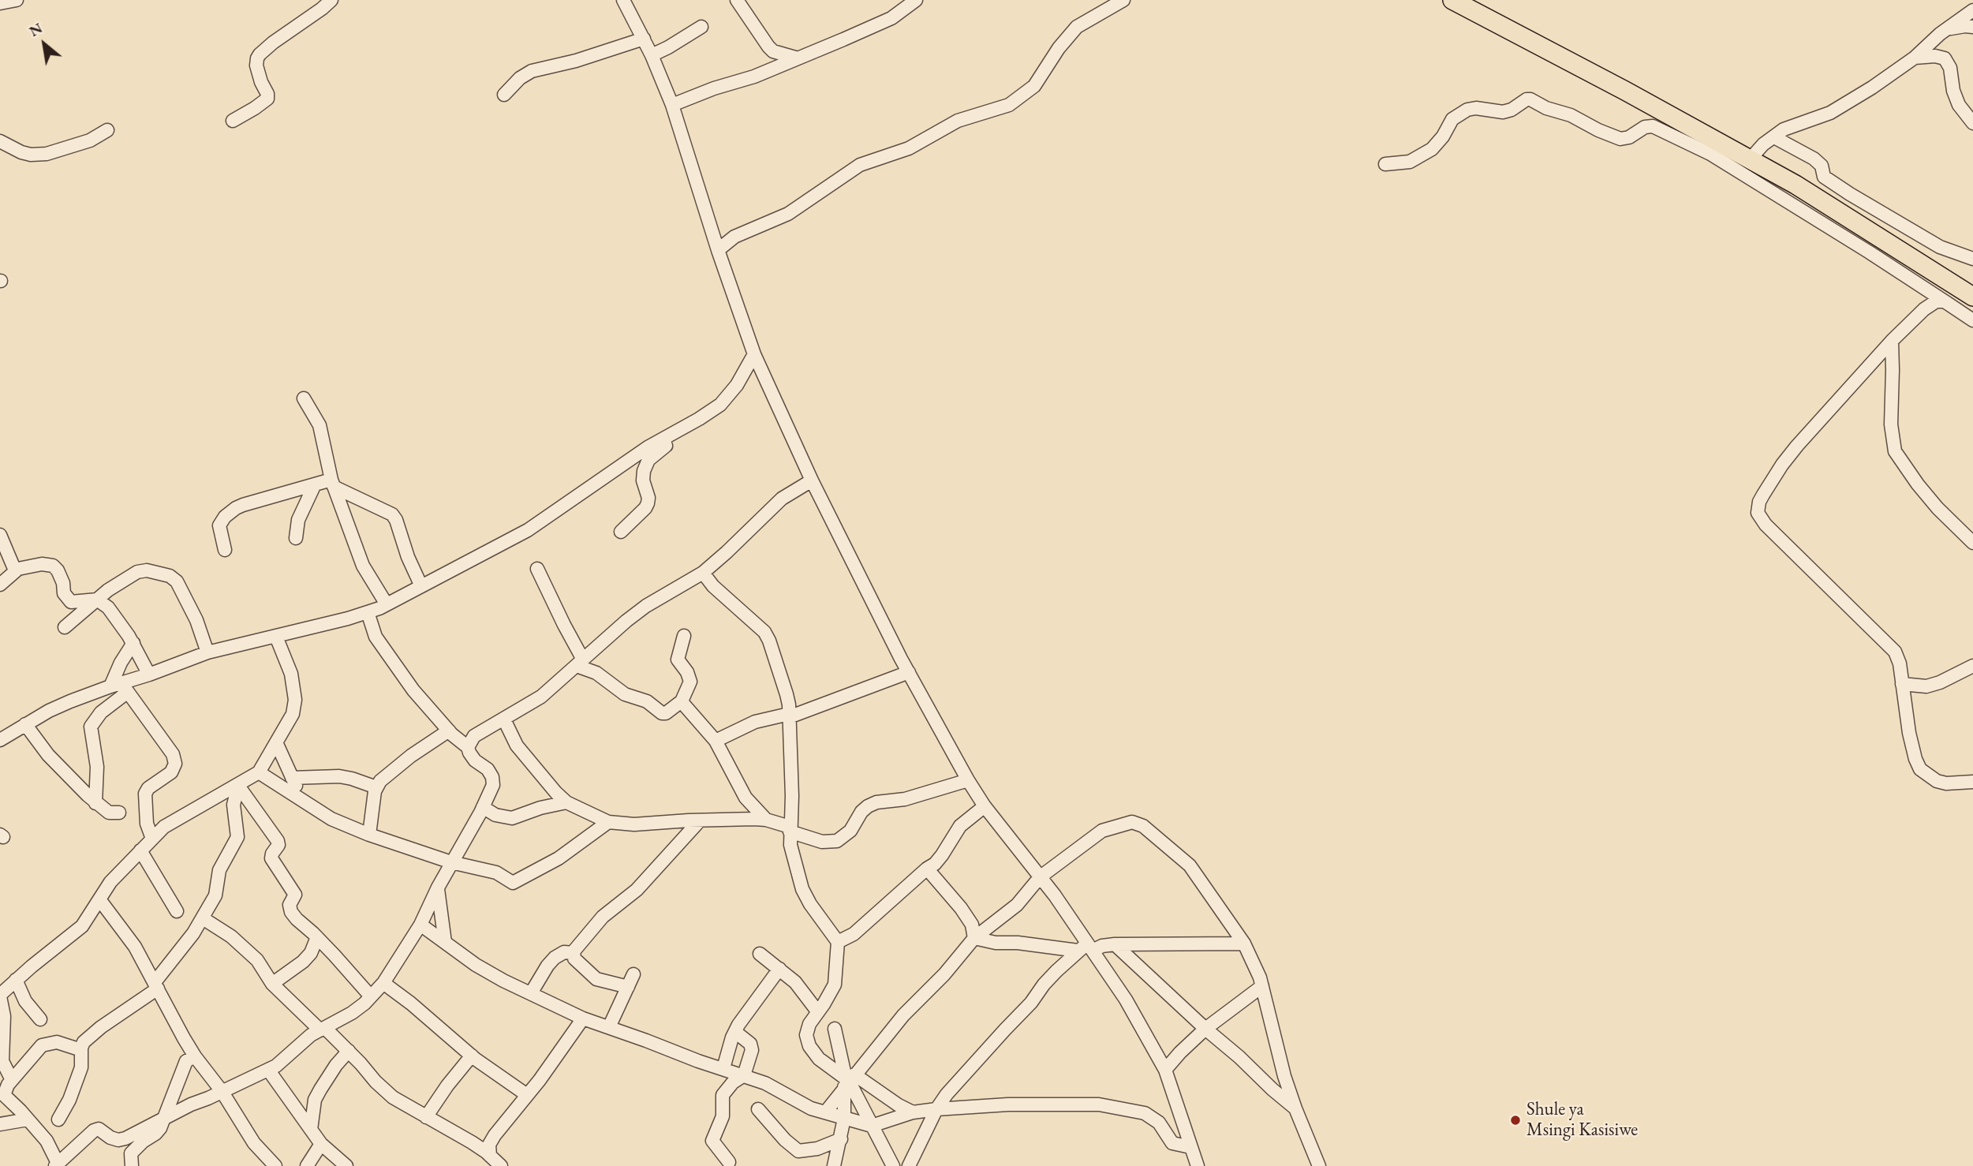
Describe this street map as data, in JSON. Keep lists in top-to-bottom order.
{
  "places": ["Shule ya Msingi Kasisiwe"],
  "north": "top left"
}
